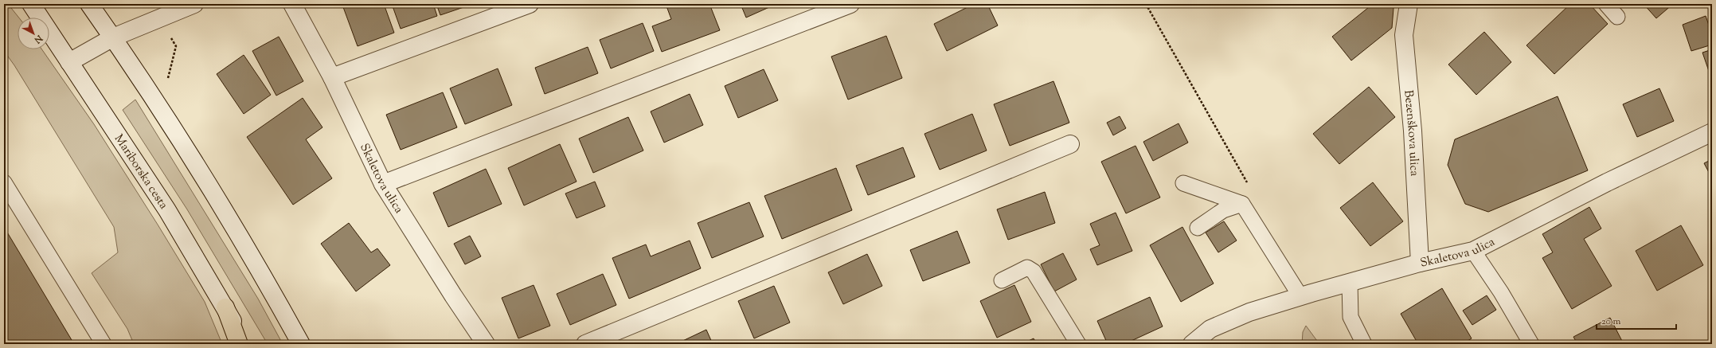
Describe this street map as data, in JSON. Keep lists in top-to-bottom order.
{
  "streets": {
    "street": ["Bezenškova ulica", "Mariborska cesta", "Skaletova ulica"]
  },
  "crossings": [
    ["Bezenškova ulica", "Skaletova ulica"]
  ],
  "scale_bar": "20 m",
  "north": "bottom right"
}
